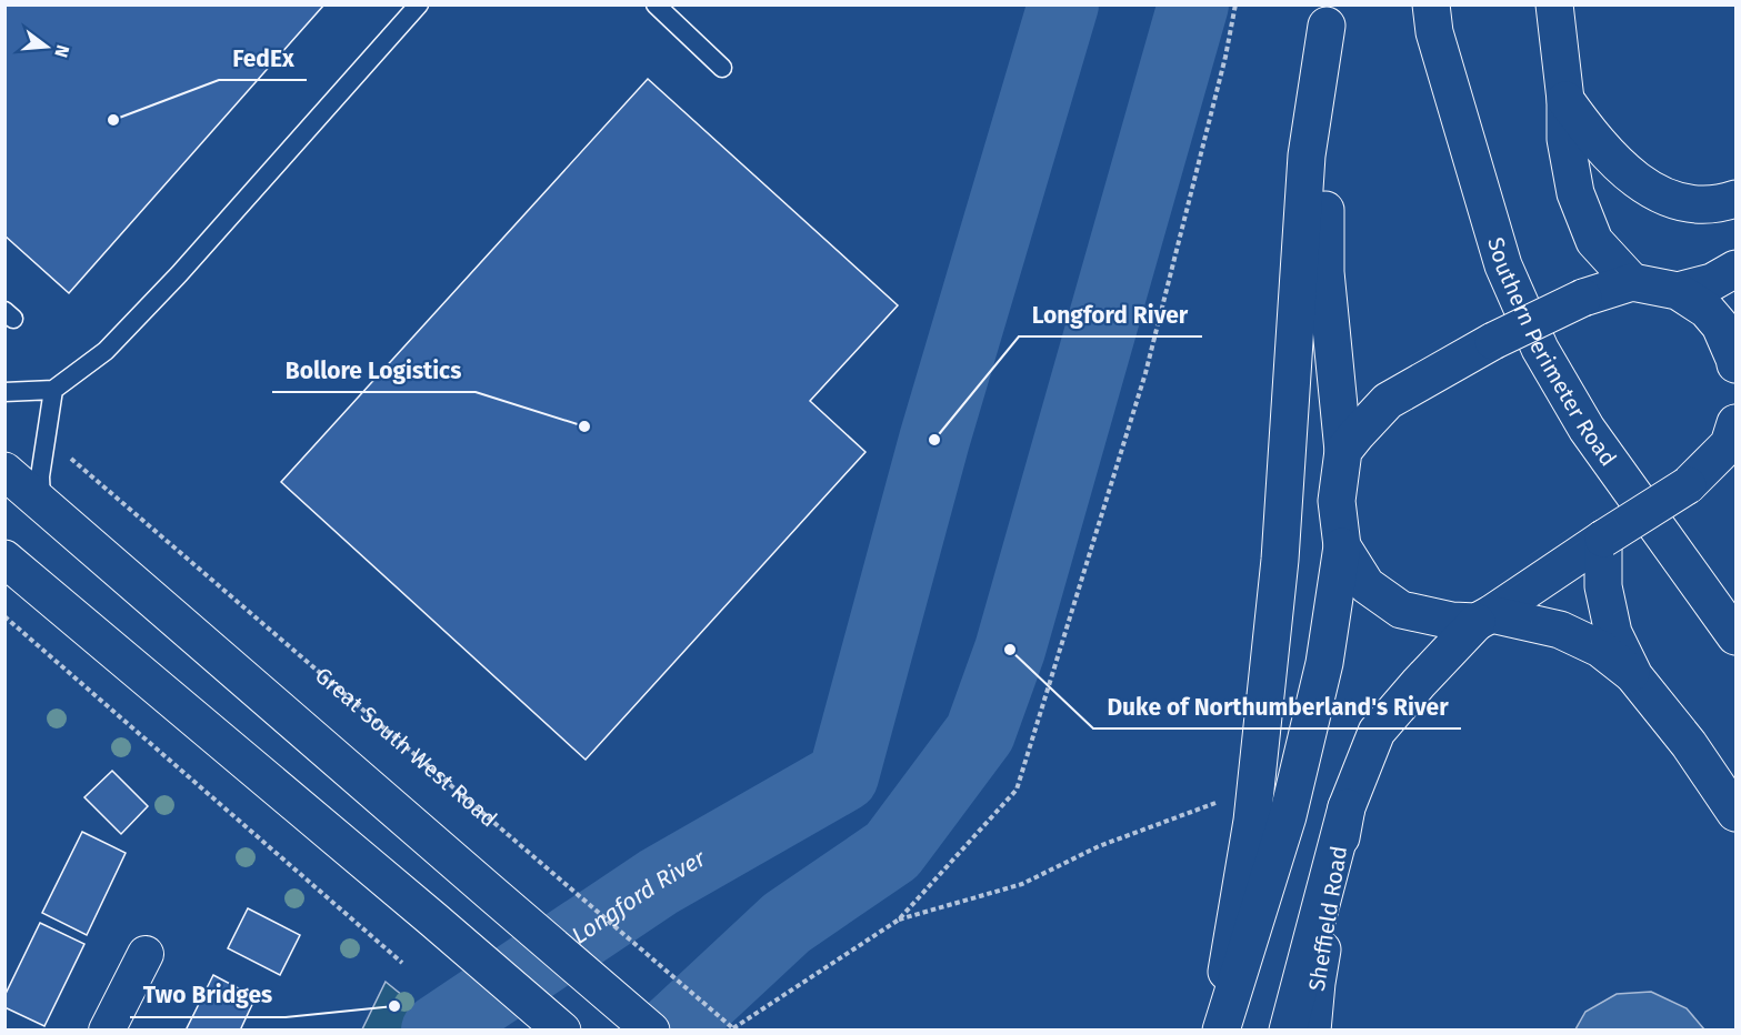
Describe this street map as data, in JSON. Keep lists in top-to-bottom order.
{
  "streets": {
    "main road": ["Southern Perimeter Road", "Sheffield Road"],
    "path": ["Great South West Road"]
  },
  "water": ["Longford River"],
  "places": [
    "FedEx",
    "Bollore Logistics",
    "Longford River",
    "Duke of Northumberland's River",
    "Two Bridges"
  ],
  "north": "right"
}
